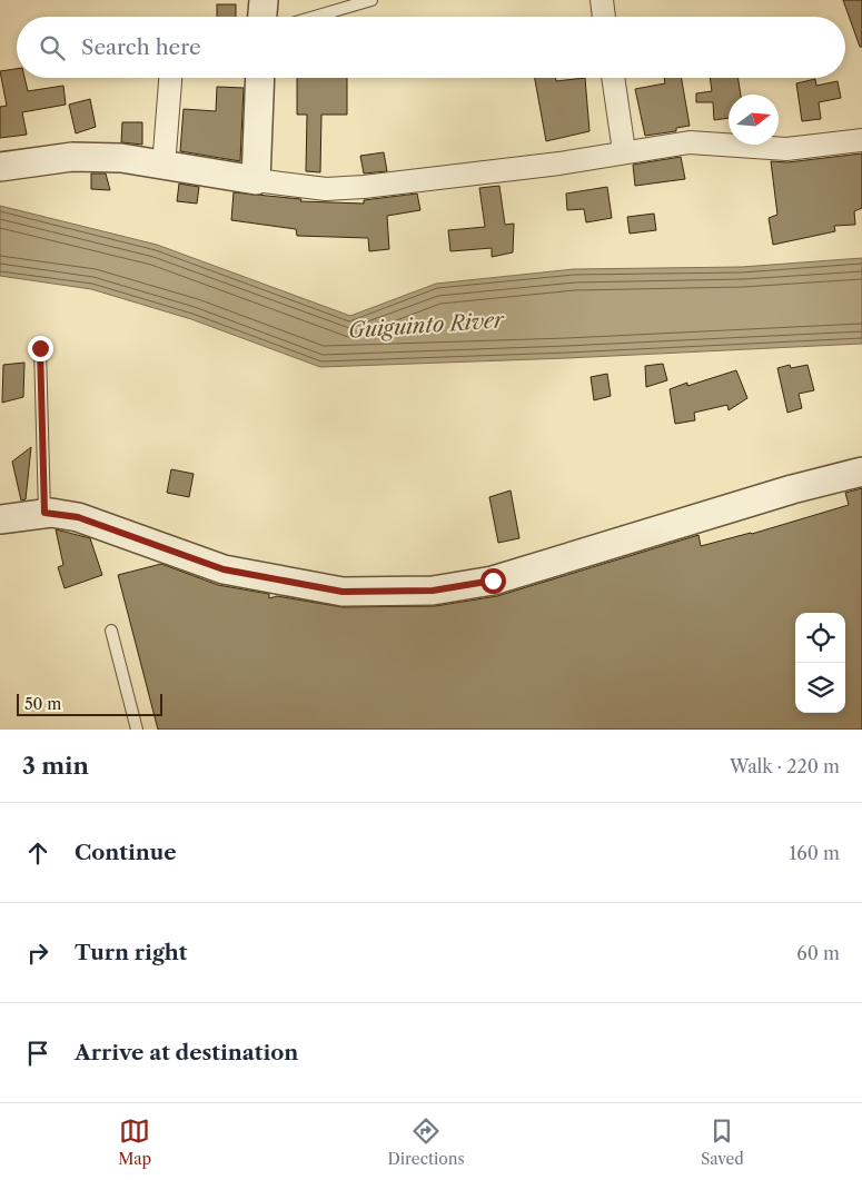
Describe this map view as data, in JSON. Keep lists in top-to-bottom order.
{
  "water": ["Guiguinto River"],
  "scale_bar": "50 m",
  "north": "right",
  "page": {
    "search": "Search here",
    "scale": "50 m",
    "heading": ["3 min", "Walk · 220 m"],
    "list": [
      ["Continue", "160 m"],
      ["Turn right", "60 m"],
      "Arrive at destination"
    ],
    "nav": ["Map", "Directions", "Saved"]
  }
}
